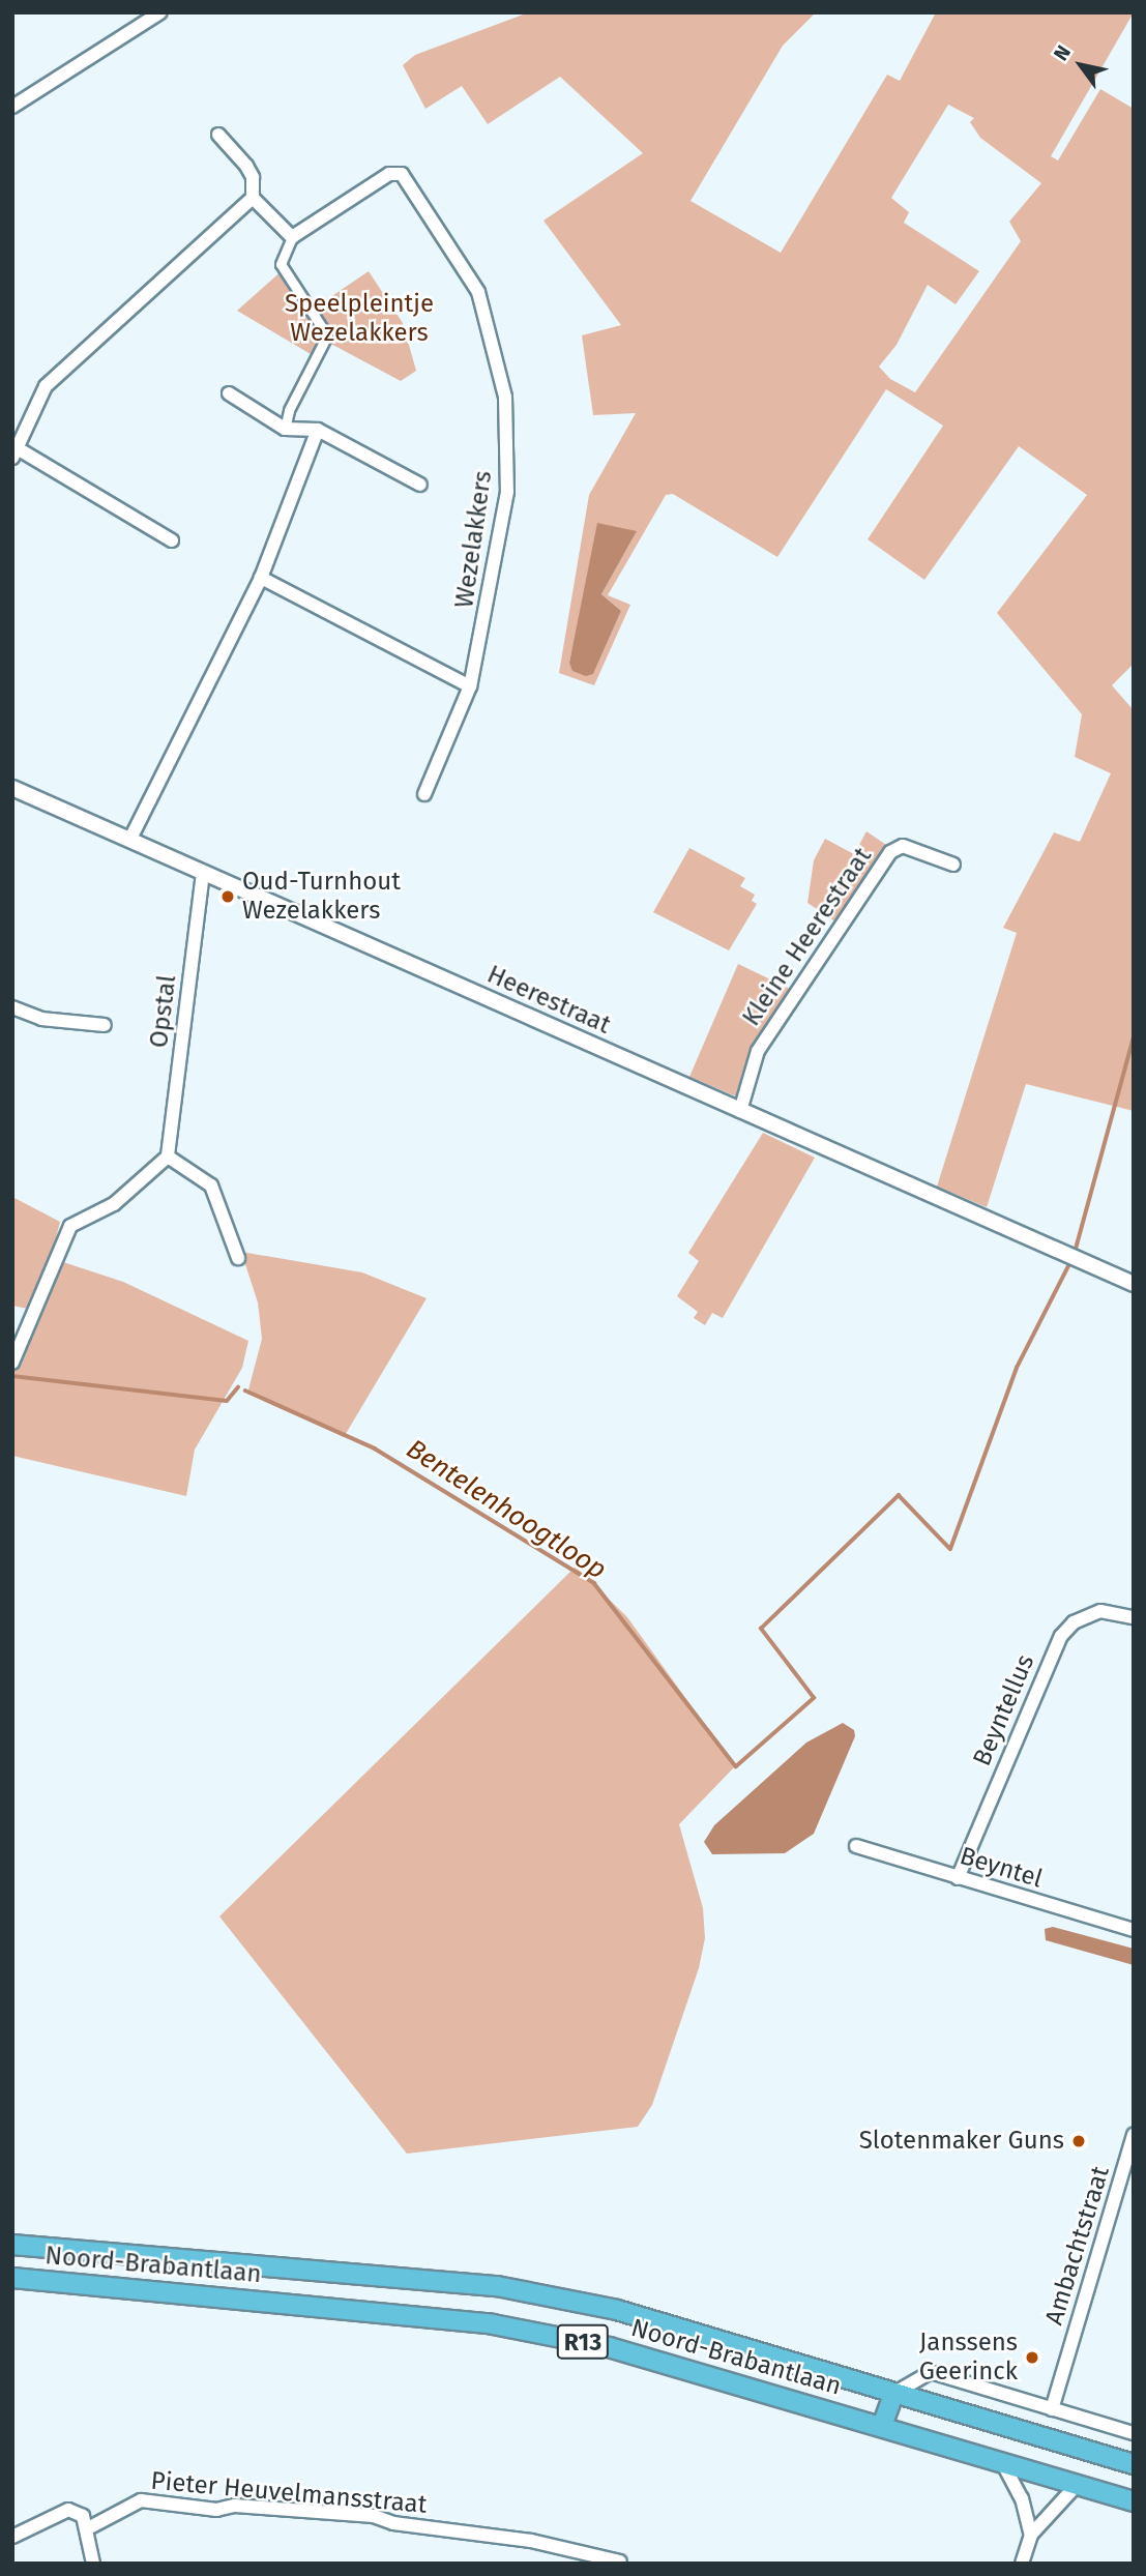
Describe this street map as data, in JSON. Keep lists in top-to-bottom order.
{
  "streets": {
    "main road": ["Noord-Brabantlaan", "R13"],
    "street": [
      "Wezelakkers",
      "Kleine Heerestraat",
      "Heerestraat",
      "Opstal",
      "Beyntellus",
      "Beyntel",
      "Ambachtstraat",
      "Pieter Heuvelmansstraat"
    ]
  },
  "crossings": [
    ["Kleine Heerestraat", "Heerestraat"],
    ["Heerestraat", "Opstal"],
    ["Beyntellus", "Beyntel"]
  ],
  "water": ["Bentelenhoogtloop"],
  "parks": ["Speelpleintje Wezelakkers"],
  "places": ["Oud-Turnhout Wezelakkers", "Slotenmaker Guns", "Janssens Geerinck"],
  "north": "top left"
}
